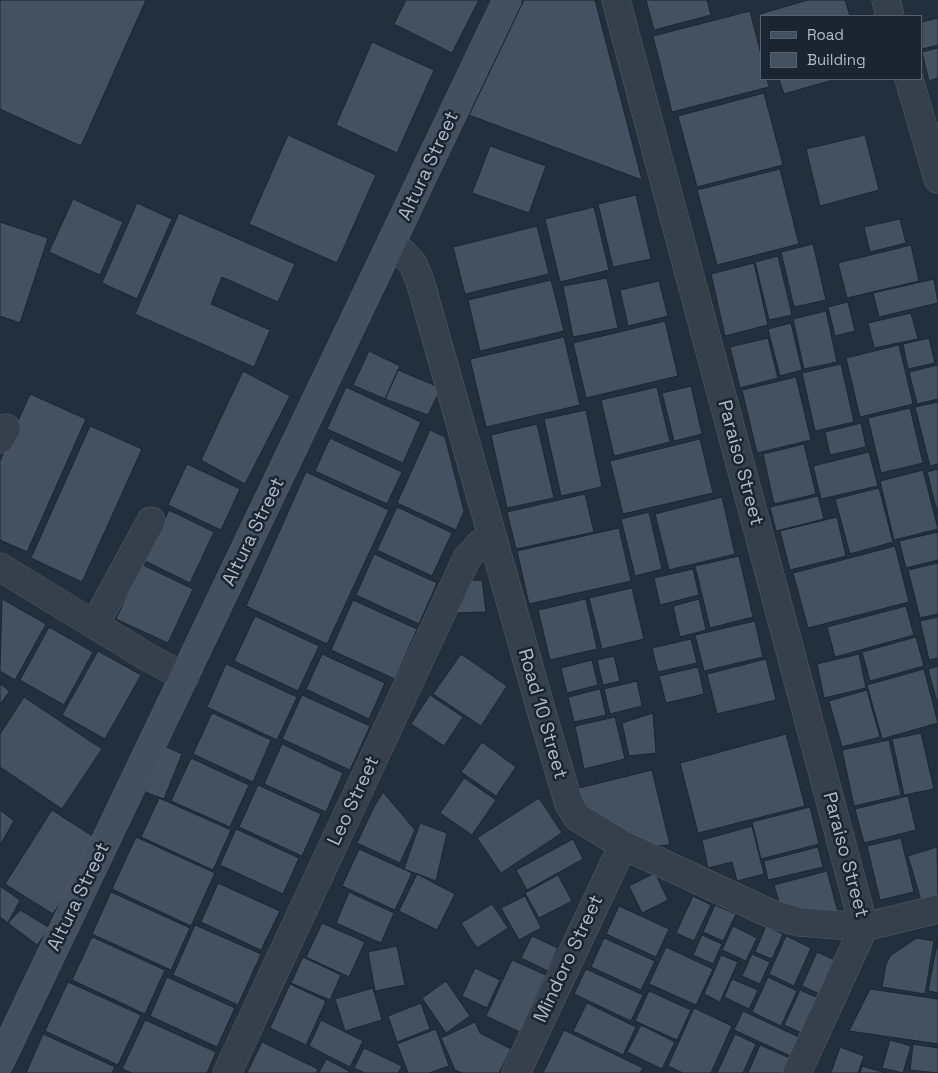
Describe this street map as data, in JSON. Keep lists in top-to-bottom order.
{
  "streets": {
    "street": [
      "Altura Street",
      "Paraiso Street",
      "Road 10 Street",
      "Leo Street",
      "Mindoro Street"
    ]
  },
  "crossings": [
    ["Altura Street", "Road 10 Street"],
    ["Paraiso Street", "Road 10 Street"],
    ["Road 10 Street", "Leo Street"],
    ["Road 10 Street", "Mindoro Street"]
  ],
  "legend": ["Road", "Building"]
}
